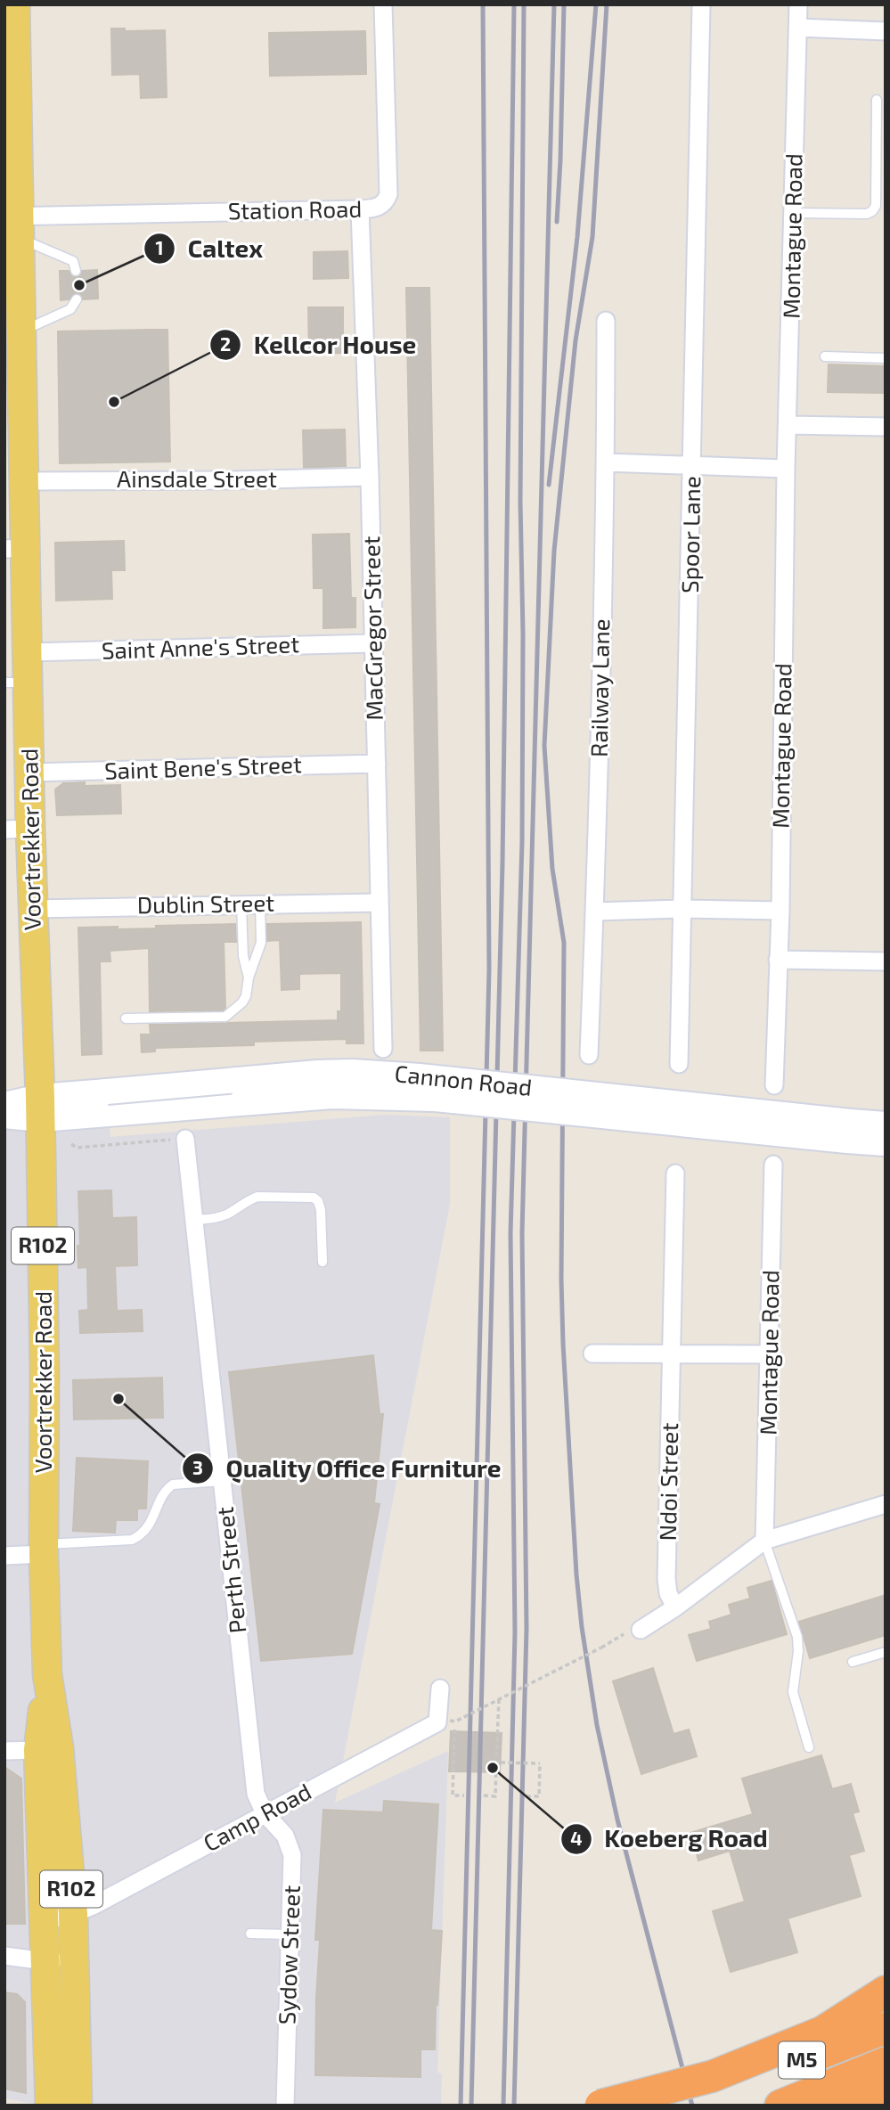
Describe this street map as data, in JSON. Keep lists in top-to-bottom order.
{
  "streets": {
    "highway": ["M5"],
    "main road": ["Voortrekker Road", "Cannon Road", "R102"],
    "street": [
      "Station Road",
      "Montague Road",
      "Ainsdale Street",
      "Spoor Lane",
      "MacGregor Street",
      "Saint Anne's Street",
      "Railway Lane",
      "Saint Bene's Street",
      "Dublin Street",
      "Ndoi Street",
      "Perth Street",
      "Camp Road",
      "Sydow Street"
    ]
  },
  "crossings": [
    ["Station Road", "MacGregor Street"],
    ["Station Road", "Voortrekker Road"],
    ["Ainsdale Street", "MacGregor Street"],
    ["Ainsdale Street", "Voortrekker Road"],
    ["MacGregor Street", "Saint Anne's Street"],
    ["MacGregor Street", "Saint Bene's Street"],
    ["MacGregor Street", "Dublin Street"],
    ["Saint Anne's Street", "Voortrekker Road"],
    ["Saint Bene's Street", "Voortrekker Road"],
    ["Voortrekker Road", "Dublin Street"],
    ["Voortrekker Road", "Cannon Road"],
    ["Voortrekker Road", "Camp Road"],
    ["Perth Street", "Camp Road"],
    ["Perth Street", "Sydow Street"],
    ["Camp Road", "Sydow Street"]
  ],
  "places": [
    "Caltex",
    "Kellcor House",
    "Quality Office Furniture",
    "Koeberg Road"
  ]
}
